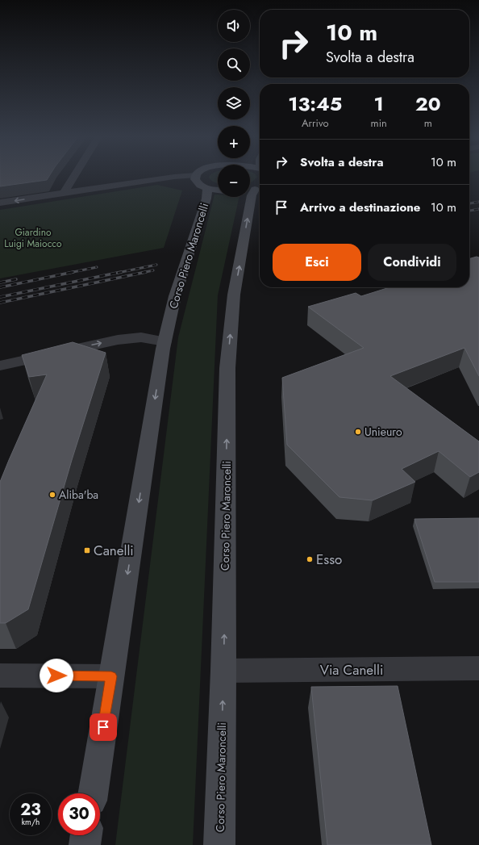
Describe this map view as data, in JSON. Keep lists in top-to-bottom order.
{
  "streets": {
    "main road": ["Corso Piero Maroncelli"],
    "street": ["Via Canelli"]
  },
  "crossings": [
    ["Corso Piero Maroncelli", "Via Canelli"]
  ],
  "parks": ["Giardino Luigi Maiocco"],
  "places": {
    "other": ["Unieuro", "Aliba'ba", "Esso"],
    "transit": ["Canelli"]
  },
  "page": {
    "map_buttons": ["+", "−"],
    "turn": ["10 m", "Svolta a destra"],
    "eta": [
      "13:45",
      "Arrivo",
      "1",
      "min",
      "20",
      "m"
    ],
    "list": [
      {
        "name": "Svolta a destra",
        "value": "10 m"
      },
      {
        "name": "Arrivo a destinazione",
        "value": "10 m"
      }
    ],
    "buttons": ["Esci", "Condividi"],
    "speed": "23 km/h",
    "limit": "30"
  }
}
